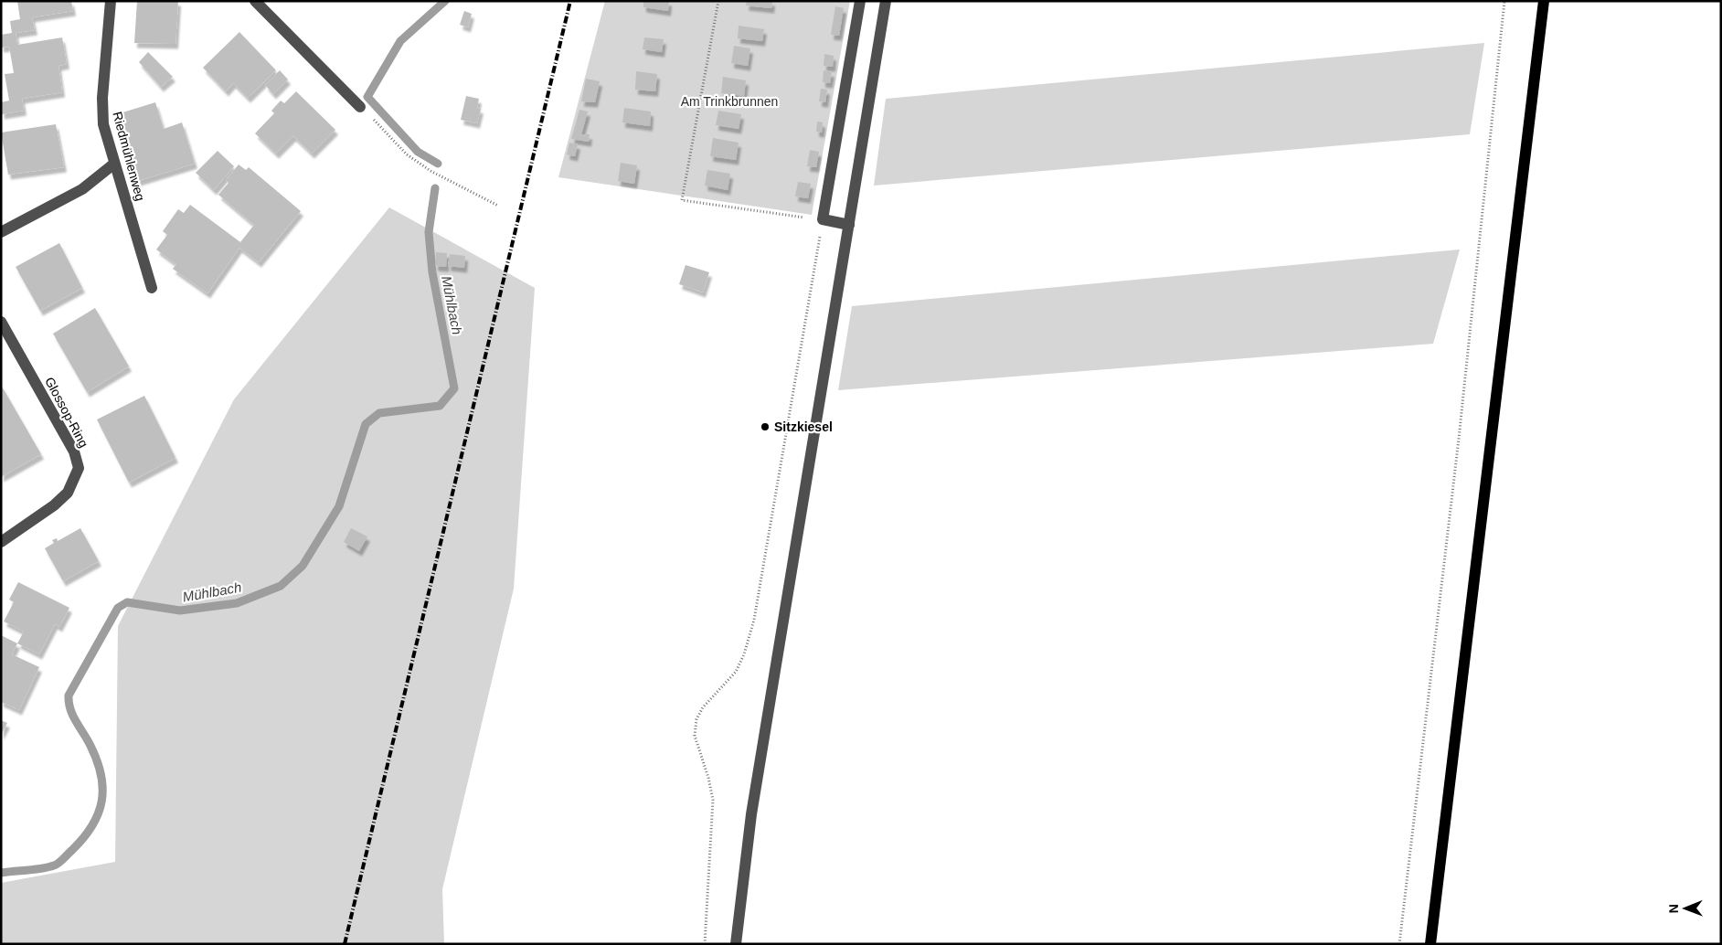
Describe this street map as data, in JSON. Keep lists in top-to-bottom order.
{
  "streets": {
    "street": ["Riedmühlenweg", "Glossop-Ring"]
  },
  "water": ["Mühlbach"],
  "parks": ["Am Trinkbrunnen"],
  "places": ["Sitzkiesel"],
  "north": "left"
}
